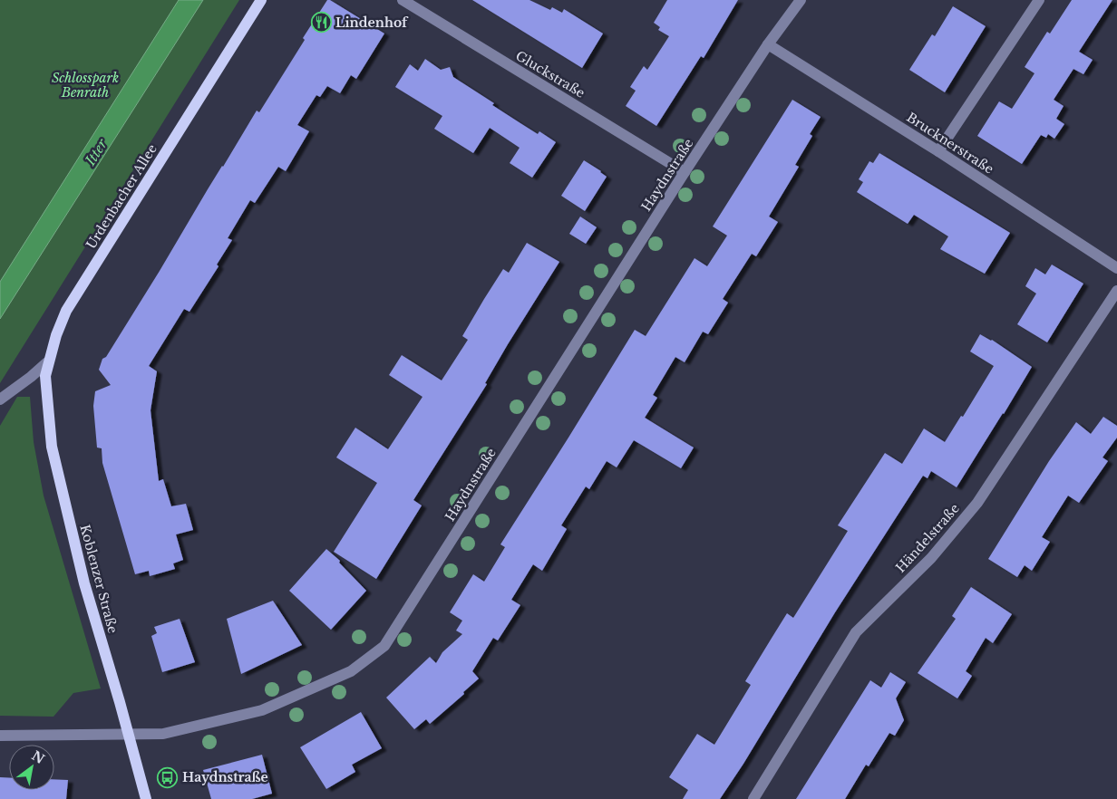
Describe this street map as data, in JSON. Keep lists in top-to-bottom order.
{
  "streets": {
    "main road": ["Urdenbacher Allee", "Koblenzer Straße"],
    "street": [
      "Gluckstraße",
      "Brucknerstraße",
      "Haydnstraße",
      "Händelstraße"
    ]
  },
  "crossings": [
    ["Gluckstraße", "Haydnstraße"],
    ["Brucknerstraße", "Haydnstraße"],
    ["Haydnstraße", "Koblenzer Straße"],
    ["Urdenbacher Allee", "Koblenzer Straße"]
  ],
  "water": ["Itter"],
  "parks": ["Schlosspark Benrath"],
  "places": {
    "restaurant": ["Lindenhof"],
    "bus stop": ["Haydnstraße"]
  },
  "north": "top right"
}
